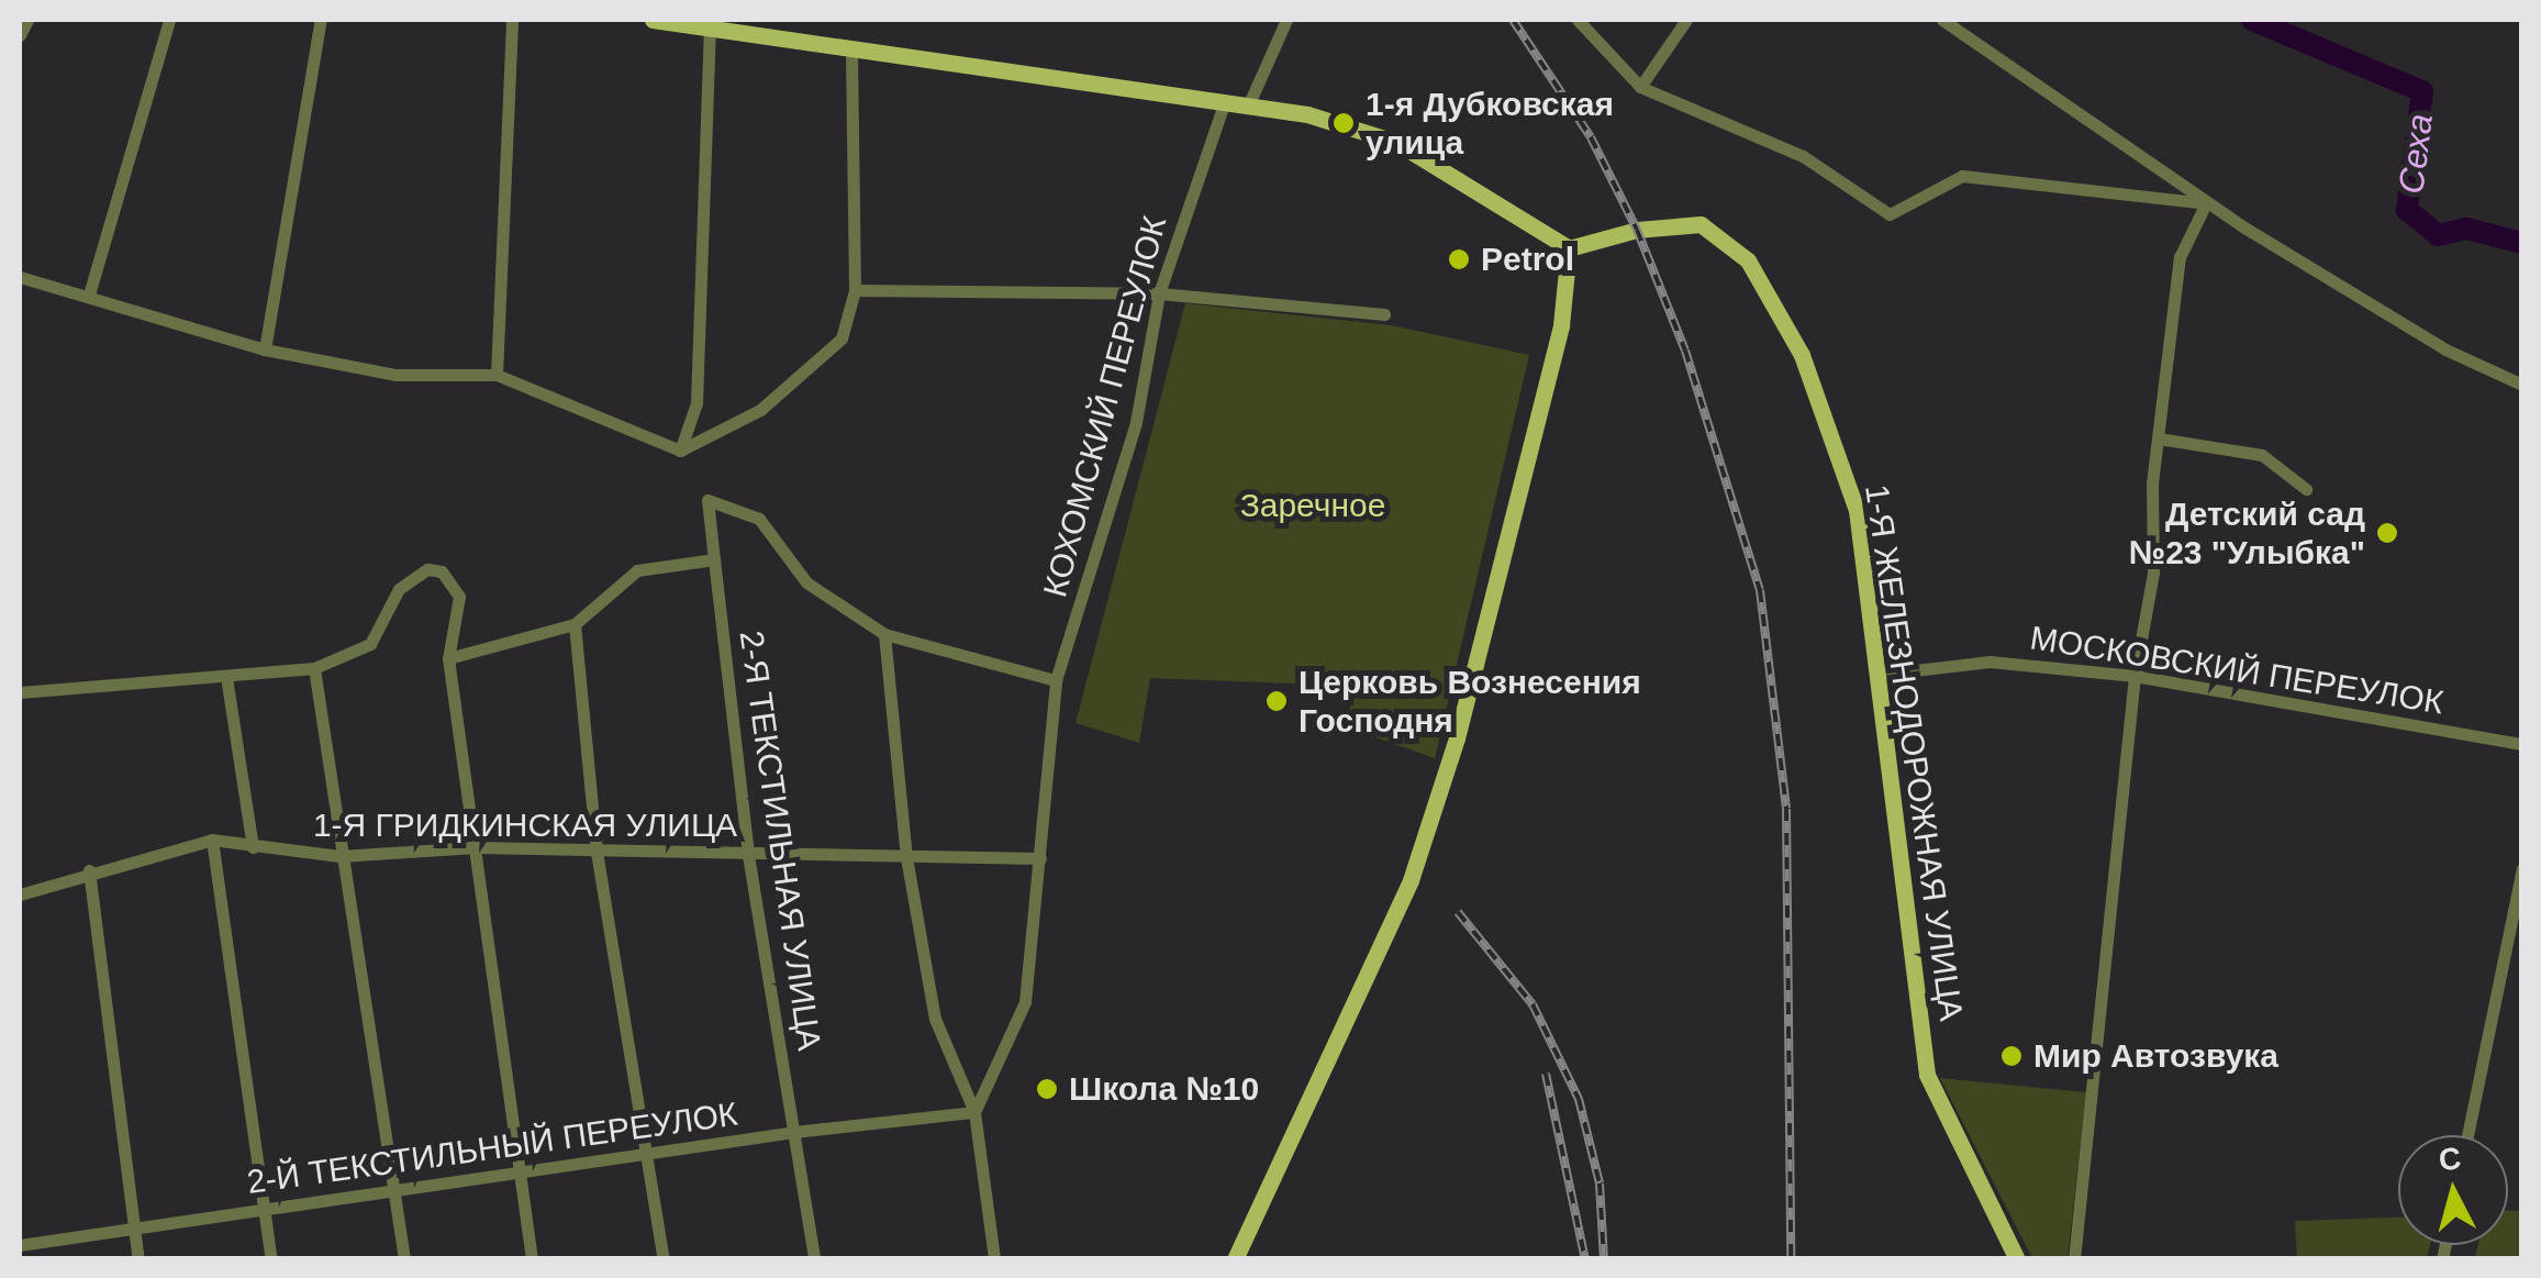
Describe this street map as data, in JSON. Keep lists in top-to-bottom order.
{
  "streets": {
    "main road": ["1-Я ЖЕЛЕЗНОДОРОЖНАЯ УЛИЦА"],
    "street": [
      "КОХОМСКИЙ ПЕРЕУЛОК",
      "МОСКОВСКИЙ ПЕРЕУЛОК",
      "1-Я ГРИДКИНСКАЯ УЛИЦА",
      "2-Я ТЕКСТИЛЬНАЯ УЛИЦА",
      "2-Й ТЕКСТИЛЬНЫЙ ПЕРЕУЛОК"
    ]
  },
  "crossings": [
    ["КОХОМСКИЙ ПЕРЕУЛОК", "1-Я ГРИДКИНСКАЯ УЛИЦА"],
    ["КОХОМСКИЙ ПЕРЕУЛОК", "2-Й ТЕКСТИЛЬНЫЙ ПЕРЕУЛОК"],
    ["МОСКОВСКИЙ ПЕРЕУЛОК", "1-Я ЖЕЛЕЗНОДОРОЖНАЯ УЛИЦА"],
    ["1-Я ГРИДКИНСКАЯ УЛИЦА", "2-Я ТЕКСТИЛЬНАЯ УЛИЦА"],
    ["2-Я ТЕКСТИЛЬНАЯ УЛИЦА", "2-Й ТЕКСТИЛЬНЫЙ ПЕРЕУЛОК"]
  ],
  "water": ["Сеха"],
  "parks": ["Заречное"],
  "places": [
    "1-я Дубковская улица",
    "Petrol",
    "Детский сад №23 \"Улыбка\"",
    "Церковь Вознесения Господня",
    "Мир Автозвука",
    "Школа №10"
  ],
  "north": "top"
}
